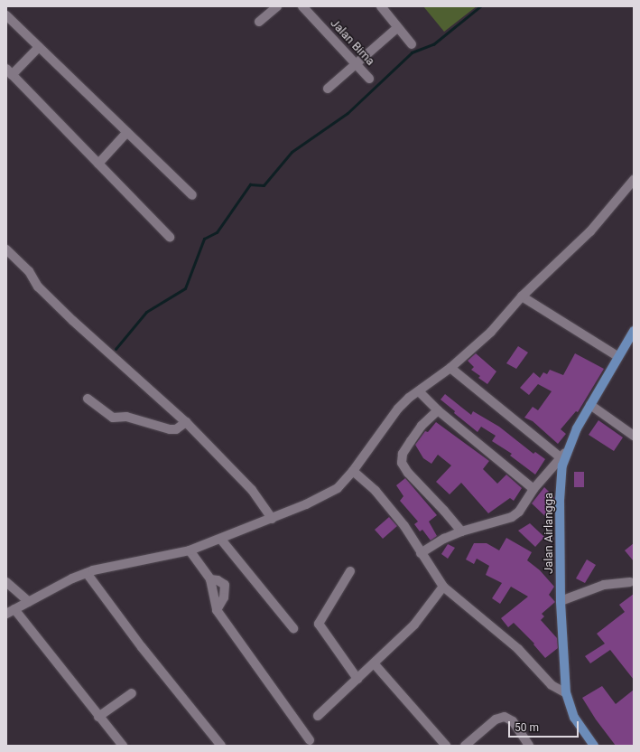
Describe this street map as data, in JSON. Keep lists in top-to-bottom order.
{
  "streets": {
    "main road": ["Jalan Airlangga"],
    "street": ["Jalan Bima"]
  },
  "scale_bar": "50 m"
}
